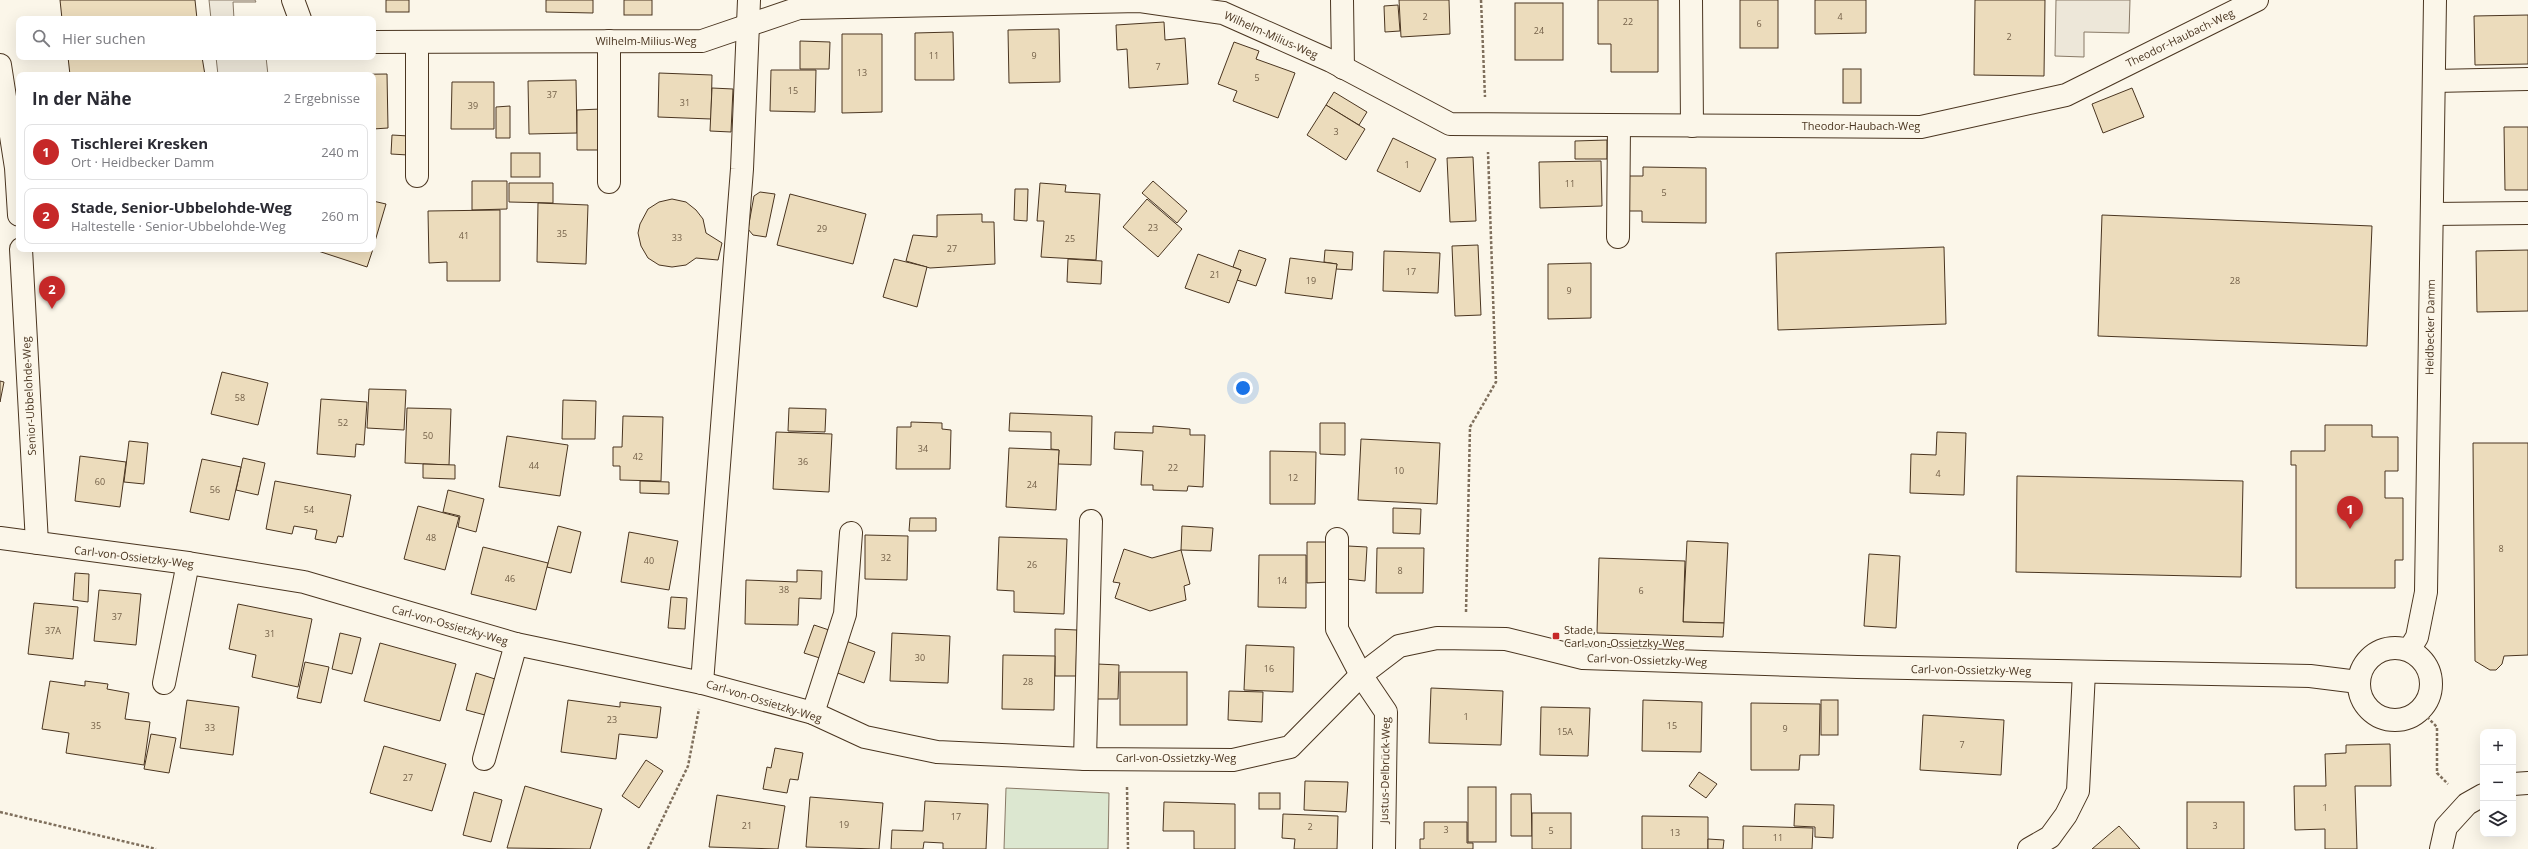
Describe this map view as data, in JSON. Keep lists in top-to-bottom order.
{
  "streets": {
    "street": [
      "Wilhelm-Milius-Weg",
      "Theodor-Haubach-Weg",
      "Heidbecker Damm",
      "Senior-Ubbelohde-Weg",
      "Carl-von-Ossietzky-Weg",
      "Justus-Delbrück-Weg"
    ]
  },
  "crossings": [
    ["Wilhelm-Milius-Weg", "Theodor-Haubach-Weg"],
    ["Heidbecker Damm", "Carl-von-Ossietzky-Weg"],
    ["Senior-Ubbelohde-Weg", "Carl-von-Ossietzky-Weg"],
    ["Carl-von-Ossietzky-Weg", "Justus-Delbrück-Weg"]
  ],
  "places": {
    "transit": ["Stade, Carl-von-Ossietzky-Weg"]
  },
  "house_numbers": [
    "2",
    "4",
    "22",
    "6",
    "24",
    "2",
    "11",
    "9",
    "7",
    "13",
    "5",
    "15",
    "37",
    "31",
    "39",
    "3",
    "1",
    "11",
    "5",
    "23",
    "29",
    "35",
    "41",
    "33",
    "25",
    "27",
    "17",
    "21",
    "19",
    "28",
    "9",
    "58",
    "52",
    "50",
    "34",
    "42",
    "36",
    "44",
    "22",
    "10",
    "4",
    "12",
    "60",
    "24",
    "56",
    "54",
    "48",
    "8",
    "32",
    "40",
    "26",
    "8",
    "46",
    "14",
    "38",
    "6",
    "37",
    "37A",
    "31",
    "30",
    "16",
    "28",
    "1",
    "23",
    "35",
    "15",
    "33",
    "9",
    "15A",
    "7",
    "27",
    "1",
    "17",
    "19",
    "21",
    "3",
    "2",
    "3",
    "5",
    "13",
    "11"
  ],
  "page": {
    "search": "Hier suchen",
    "heading": ["In der Nähe", "2 Ergebnisse"],
    "list": [
      {
        "mark": "1",
        "name": "Tischlerei Kresken",
        "note": "Ort · Heidbecker Damm",
        "value": "240 m"
      },
      {
        "mark": "2",
        "name": "Stade, Senior-Ubbelohde-Weg",
        "note": "Haltestelle · Senior-Ubbelohde-Weg",
        "value": "260 m"
      }
    ],
    "pins": ["2", "1"],
    "map_buttons": ["+", "−"]
  }
}
